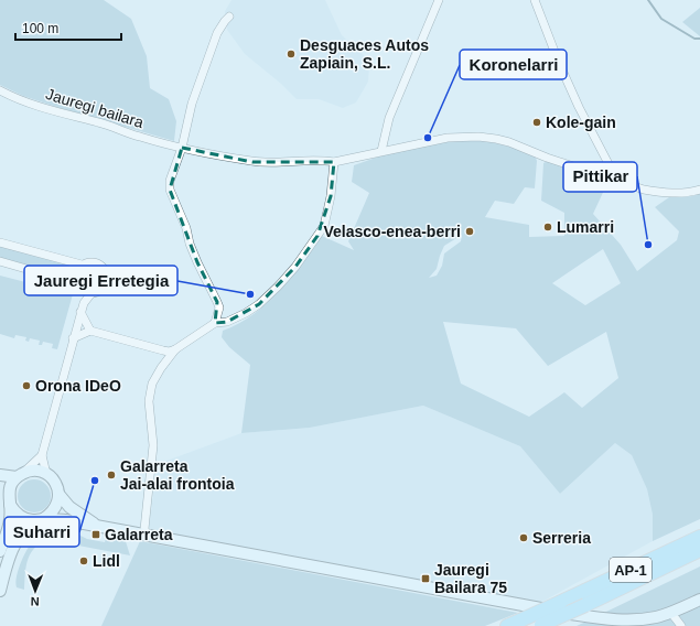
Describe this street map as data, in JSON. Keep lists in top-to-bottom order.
{
  "streets": {
    "highway": ["AP-1"],
    "street": ["Jauregi bailara"]
  },
  "places": {
    "other": [
      "Desguaces Autos Zapiain, S.L.",
      "Kole-gain",
      "Koronelarri",
      "Lumarri",
      "Velasco-enea-berri",
      "Pittikar",
      "Jauregi Erretegia",
      "Orona IDeO",
      "Galarreta Jai-alai frontoia",
      "Suharri",
      "Serreria",
      "Lidl"
    ],
    "transit": ["Galarreta", "Jauregi Bailara 75"]
  },
  "scale_bar": "100 m",
  "north": "bottom"
}
